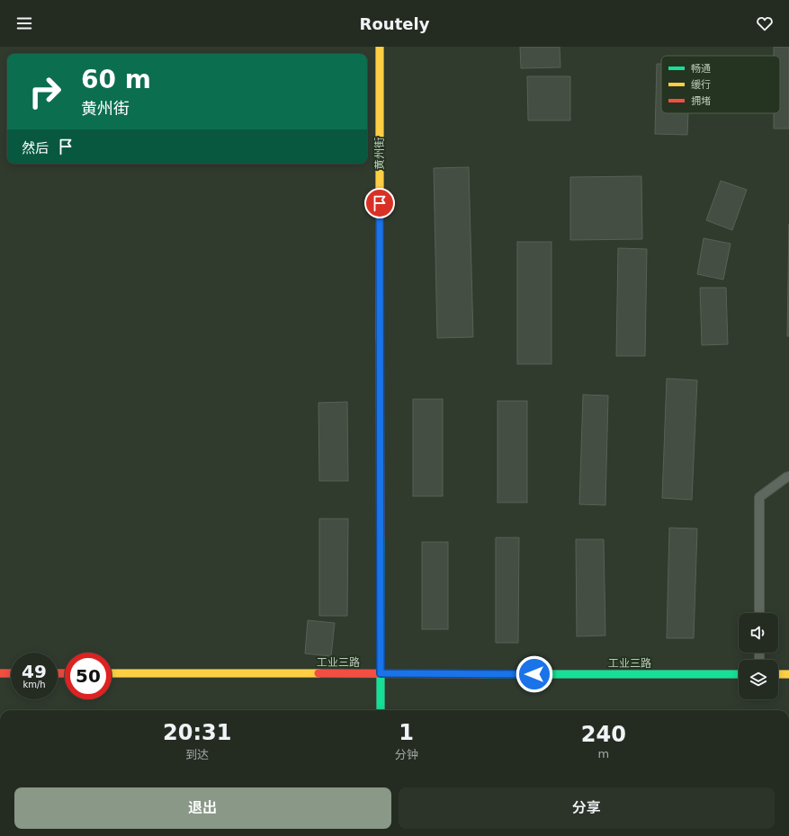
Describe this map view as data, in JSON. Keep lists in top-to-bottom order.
{
  "streets": {
    "main road": ["黄州街", "工业三路"]
  },
  "crossings": [
    ["黄州街", "工业三路"]
  ],
  "legend": ["畅通", "缓行", "拥堵"],
  "page": {
    "header": "Routely",
    "turn": ["60 m", "黄州街"],
    "then": "然后",
    "speed": "49 km/h",
    "limit": "50",
    "eta": [
      "20:31",
      "到达",
      "1",
      "分钟",
      "240",
      "m"
    ],
    "buttons": ["退出", "分享"]
  }
}
